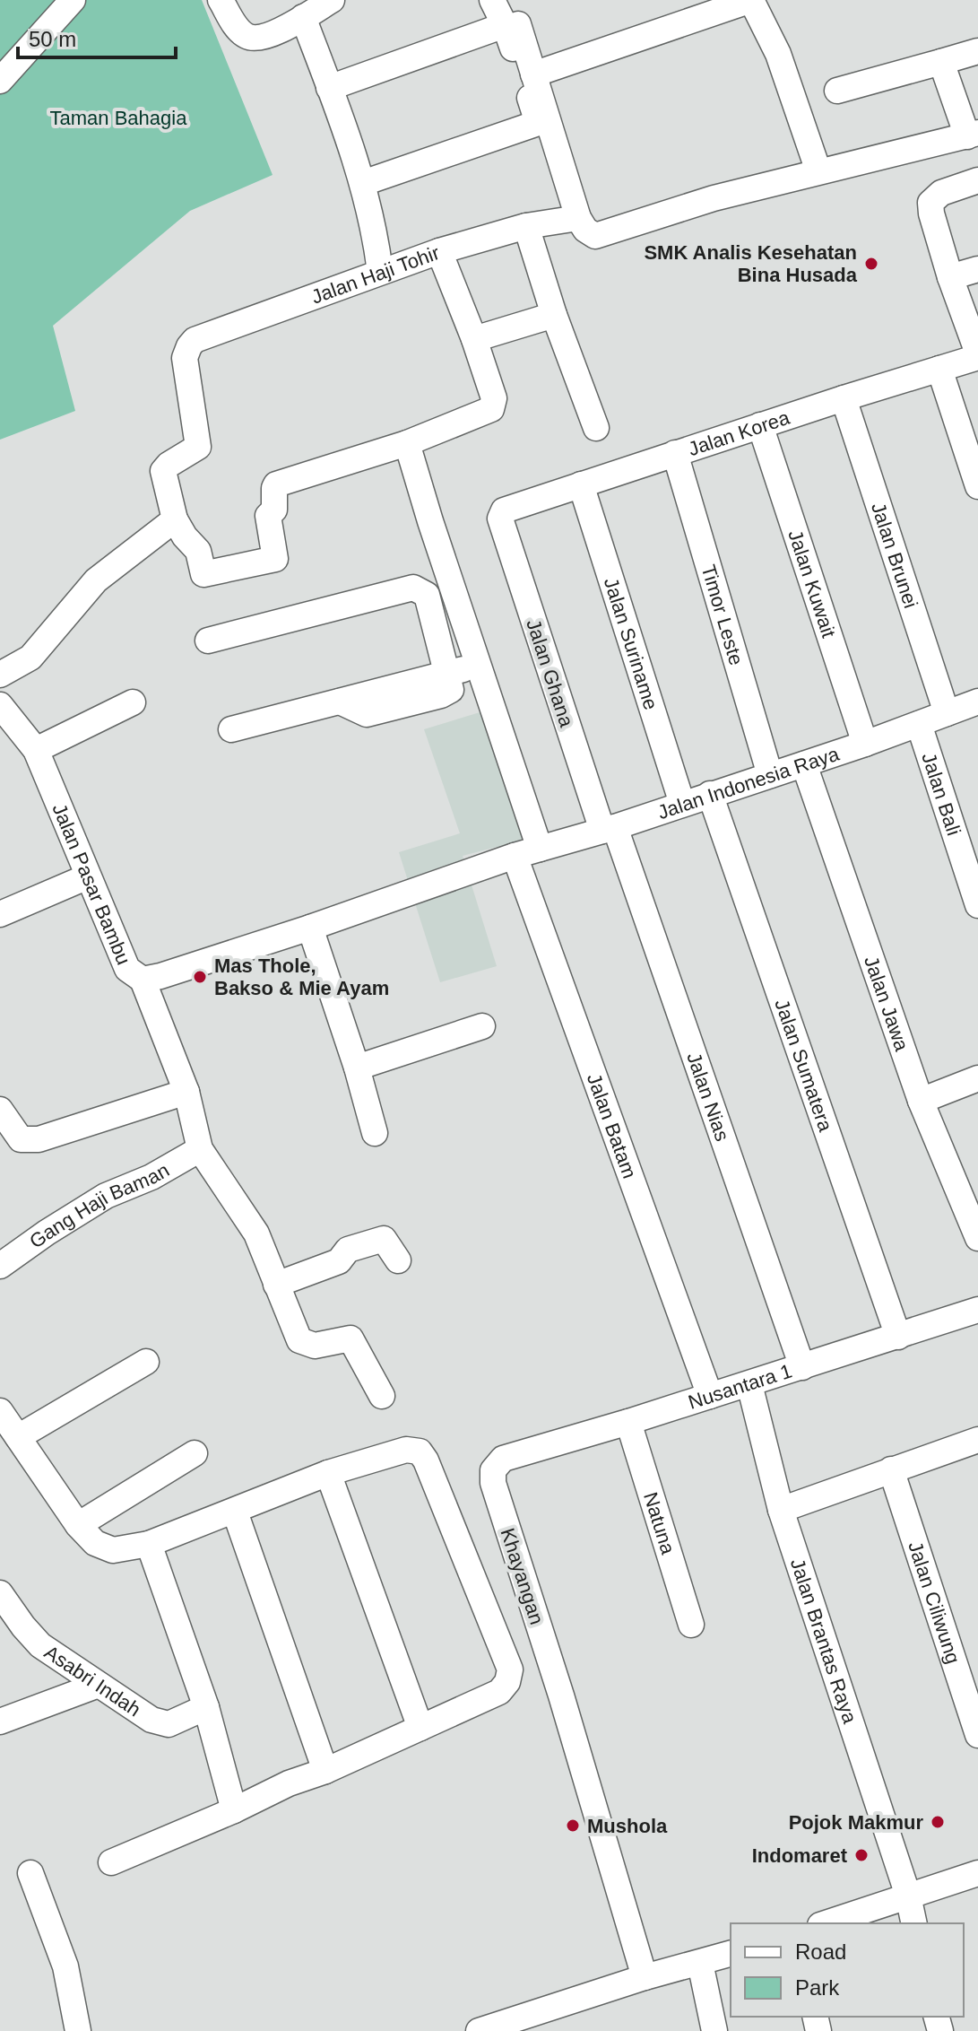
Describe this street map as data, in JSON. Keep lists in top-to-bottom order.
{
  "streets": {
    "street": [
      "Jalan Haji Tohir",
      "Jalan Korea",
      "Jalan Brunei",
      "Jalan Kuwait",
      "Timor Leste",
      "Jalan Suriname",
      "Jalan Ghana",
      "Jalan Indonesia Raya",
      "Jalan Bali",
      "Jalan Pasar Bambu",
      "Jalan Jawa",
      "Jalan Sumatera",
      "Jalan Nias",
      "Jalan Batam",
      "Gang Haji Baman",
      "Nusantara 1",
      "Natuna",
      "Khayangan",
      "Jalan Ciliwung",
      "Jalan Brantas Raya",
      "Asabri Indah"
    ]
  },
  "crossings": [
    ["Jalan Korea", "Jalan Brunei"],
    ["Jalan Korea", "Jalan Kuwait"],
    ["Jalan Korea", "Timor Leste"],
    ["Jalan Korea", "Jalan Suriname"],
    ["Jalan Korea", "Jalan Ghana"],
    ["Jalan Brunei", "Jalan Indonesia Raya"],
    ["Jalan Kuwait", "Jalan Indonesia Raya"],
    ["Timor Leste", "Jalan Indonesia Raya"],
    ["Jalan Suriname", "Jalan Indonesia Raya"],
    ["Jalan Ghana", "Jalan Indonesia Raya"],
    ["Jalan Ghana", "Jalan Nias"],
    ["Jalan Indonesia Raya", "Jalan Bali"],
    ["Jalan Indonesia Raya", "Jalan Pasar Bambu"],
    ["Jalan Indonesia Raya", "Jalan Jawa"],
    ["Jalan Indonesia Raya", "Jalan Sumatera"],
    ["Jalan Indonesia Raya", "Jalan Nias"],
    ["Jalan Indonesia Raya", "Jalan Batam"],
    ["Jalan Pasar Bambu", "Jalan Batam"],
    ["Jalan Sumatera", "Nusantara 1"],
    ["Jalan Nias", "Nusantara 1"],
    ["Jalan Batam", "Nusantara 1"],
    ["Nusantara 1", "Natuna"],
    ["Nusantara 1", "Khayangan"],
    ["Nusantara 1", "Jalan Brantas Raya"]
  ],
  "parks": ["Taman Bahagia"],
  "places": [
    "SMK Analis Kesehatan Bina Husada",
    "Mas Thole, Bakso & Mie Ayam",
    "Pojok Makmur",
    "Mushola",
    "Indomaret"
  ],
  "legend": ["Road", "Park"],
  "scale_bar": "50 m"
}
